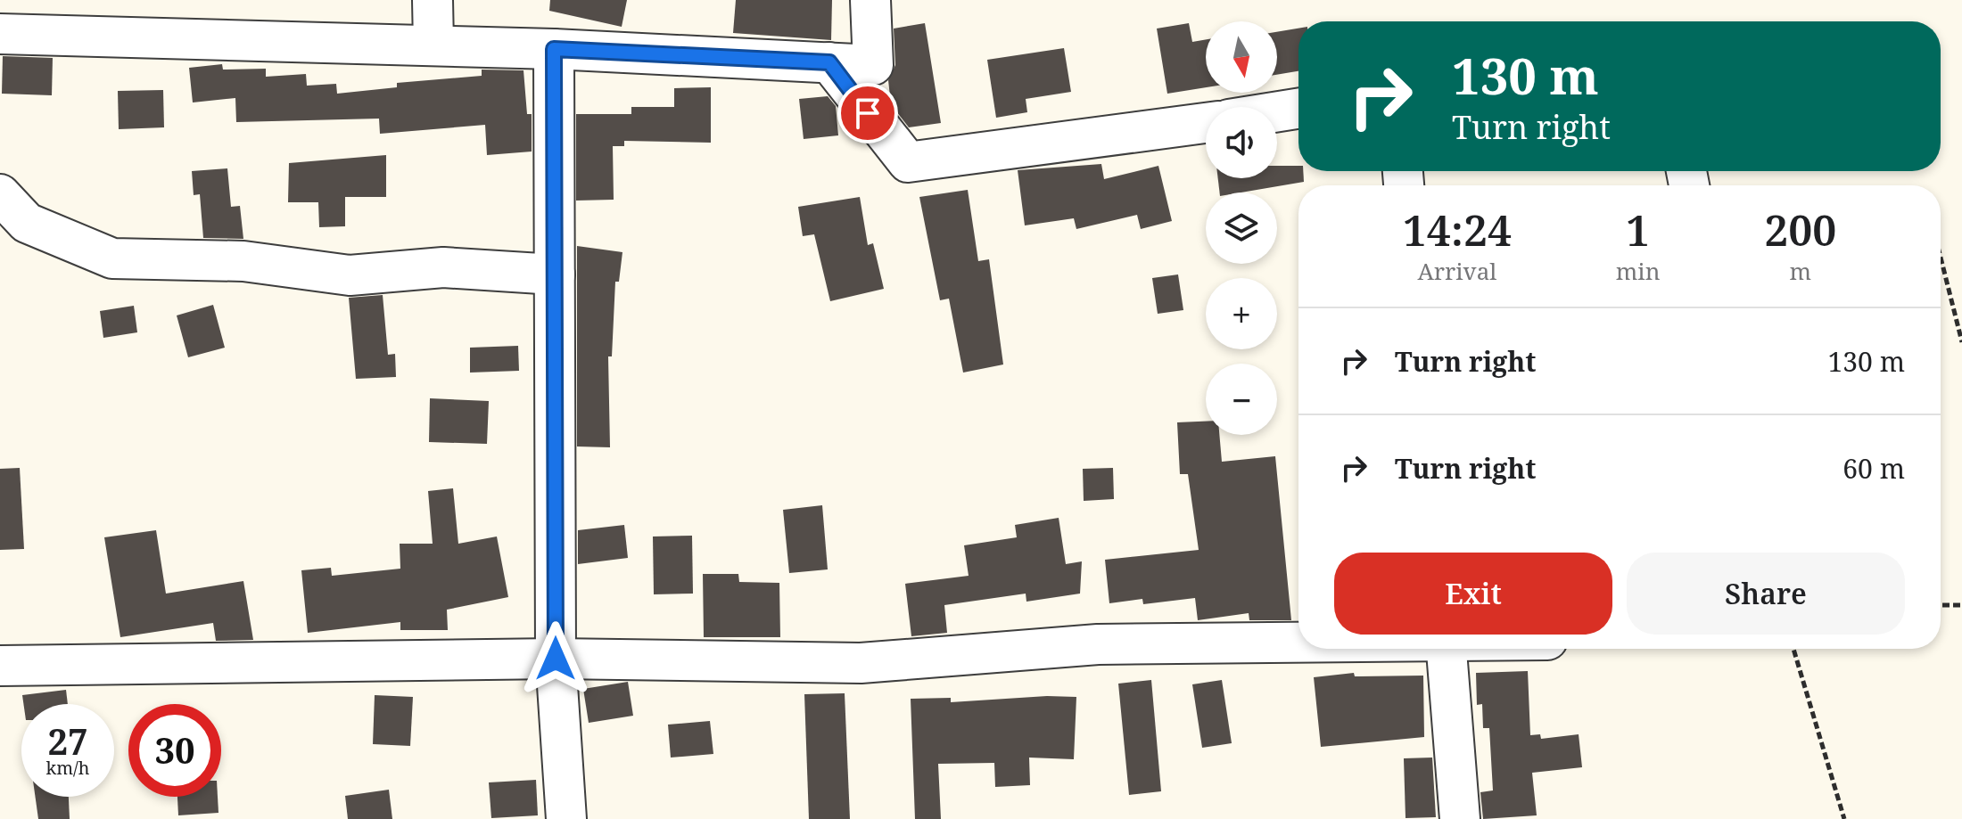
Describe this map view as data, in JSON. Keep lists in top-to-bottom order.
{
  "north": "bottom",
  "page": {
    "map_buttons": ["+", "−"],
    "turn": ["130 m", "Turn right"],
    "eta": [
      "14:24",
      "Arrival",
      "1",
      "min",
      "200",
      "m"
    ],
    "list": [
      {
        "name": "Turn right",
        "value": "130 m"
      },
      {
        "name": "Turn right",
        "value": "60 m"
      }
    ],
    "buttons": ["Exit", "Share"],
    "speed": "27 km/h",
    "limit": "30"
  }
}
